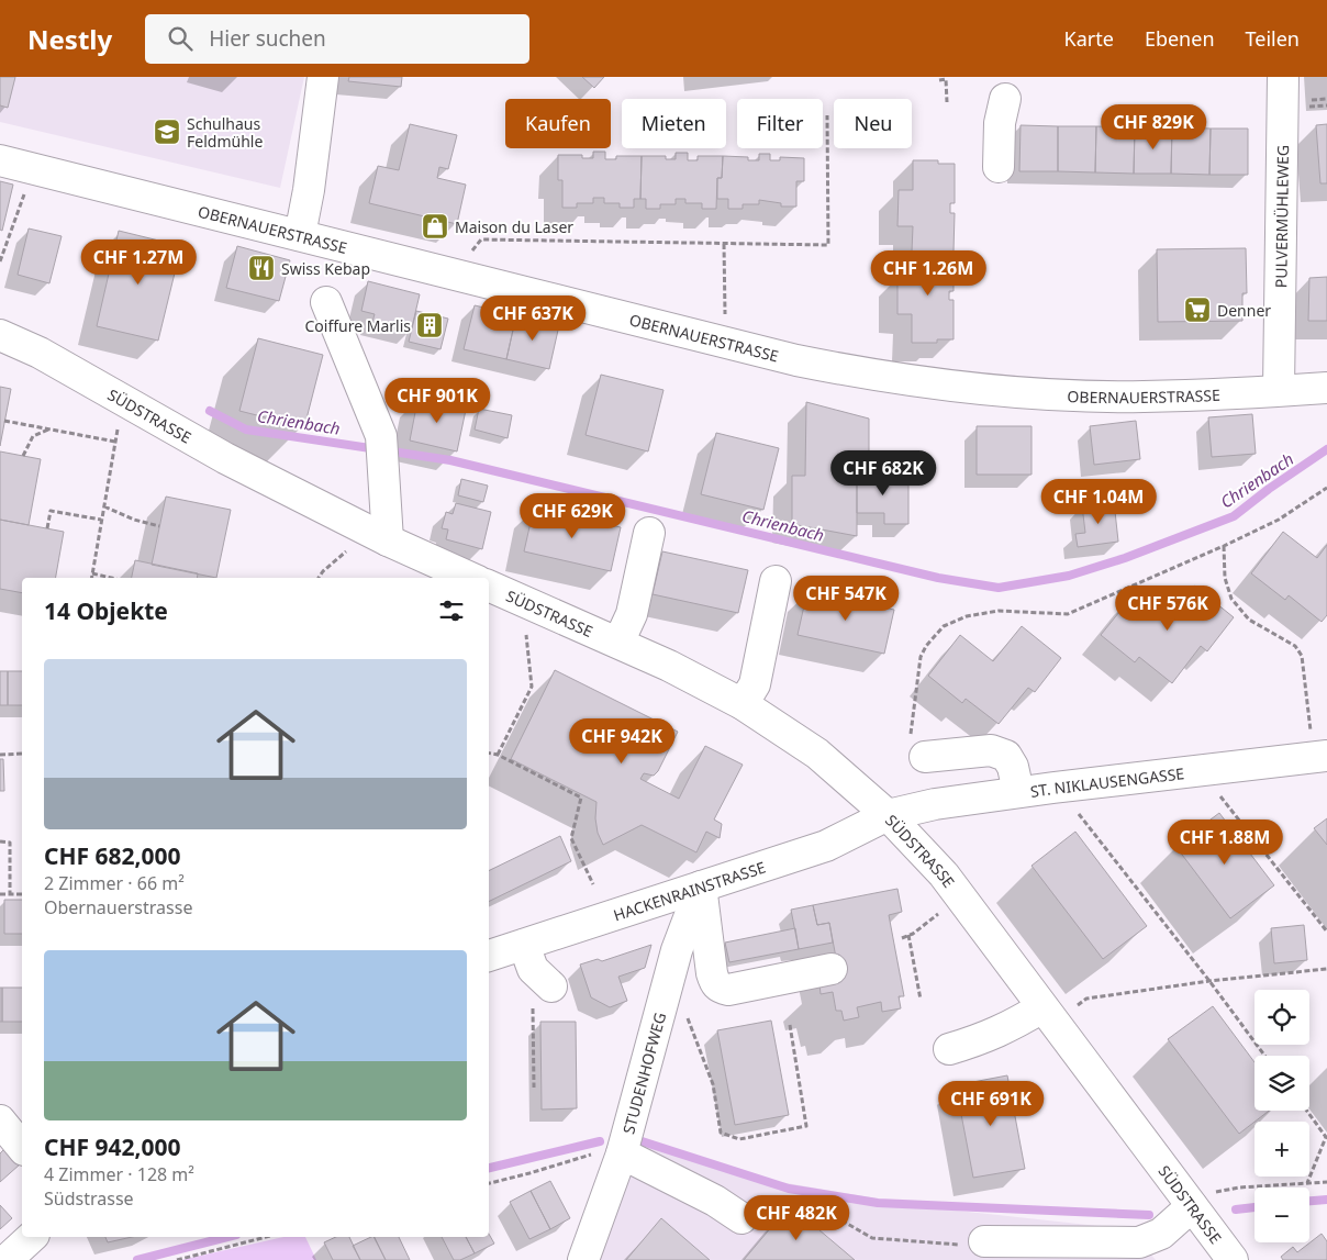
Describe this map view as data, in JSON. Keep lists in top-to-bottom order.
{
  "streets": {
    "street": [
      "PULVERMÜHLEWEG",
      "OBERNAUERSTRASSE",
      "SÜDSTRASSE",
      "ST. NIKLAUSENGASSE",
      "HACKENRAINSTRASSE",
      "STUDENHOFWEG"
    ]
  },
  "crossings": [
    ["PULVERMÜHLEWEG", "OBERNAUERSTRASSE"],
    ["SÜDSTRASSE", "ST. NIKLAUSENGASSE"],
    ["SÜDSTRASSE", "HACKENRAINSTRASSE"],
    ["ST. NIKLAUSENGASSE", "HACKENRAINSTRASSE"],
    ["HACKENRAINSTRASSE", "STUDENHOFWEG"]
  ],
  "water": ["Chrienbach"],
  "places": {
    "school or university": ["Schulhaus Feldmühle"],
    "shop": ["Maison du Laser"],
    "restaurant": ["Swiss Kebap"],
    "supermarket": ["Denner"],
    "building": ["Coiffure Marlis"]
  },
  "page": {
    "header": "Nestly",
    "search": "Hier suchen",
    "nav": ["Karte", "Ebenen", "Teilen"],
    "chip": [
      "Kaufen",
      "Mieten",
      "Filter",
      "Neu"
    ],
    "price": [
      "CHF 829K",
      "CHF 1.27M",
      "CHF 1.26M",
      "CHF 637K",
      "CHF 901K",
      "CHF 682K",
      "CHF 1.04M",
      "CHF 629K",
      "CHF 547K",
      "CHF 576K",
      "CHF 942K",
      "CHF 1.88M",
      "CHF 691K",
      "CHF 482K"
    ],
    "heading": "14 Objekte",
    "list": [
      {
        "name": "CHF 682,000",
        "note": "2 Zimmer · 66 m² · Obernauerstrasse"
      },
      {
        "name": "CHF 942,000",
        "note": "4 Zimmer · 128 m² · Südstrasse"
      }
    ],
    "map_buttons": ["+", "−"]
  }
}
